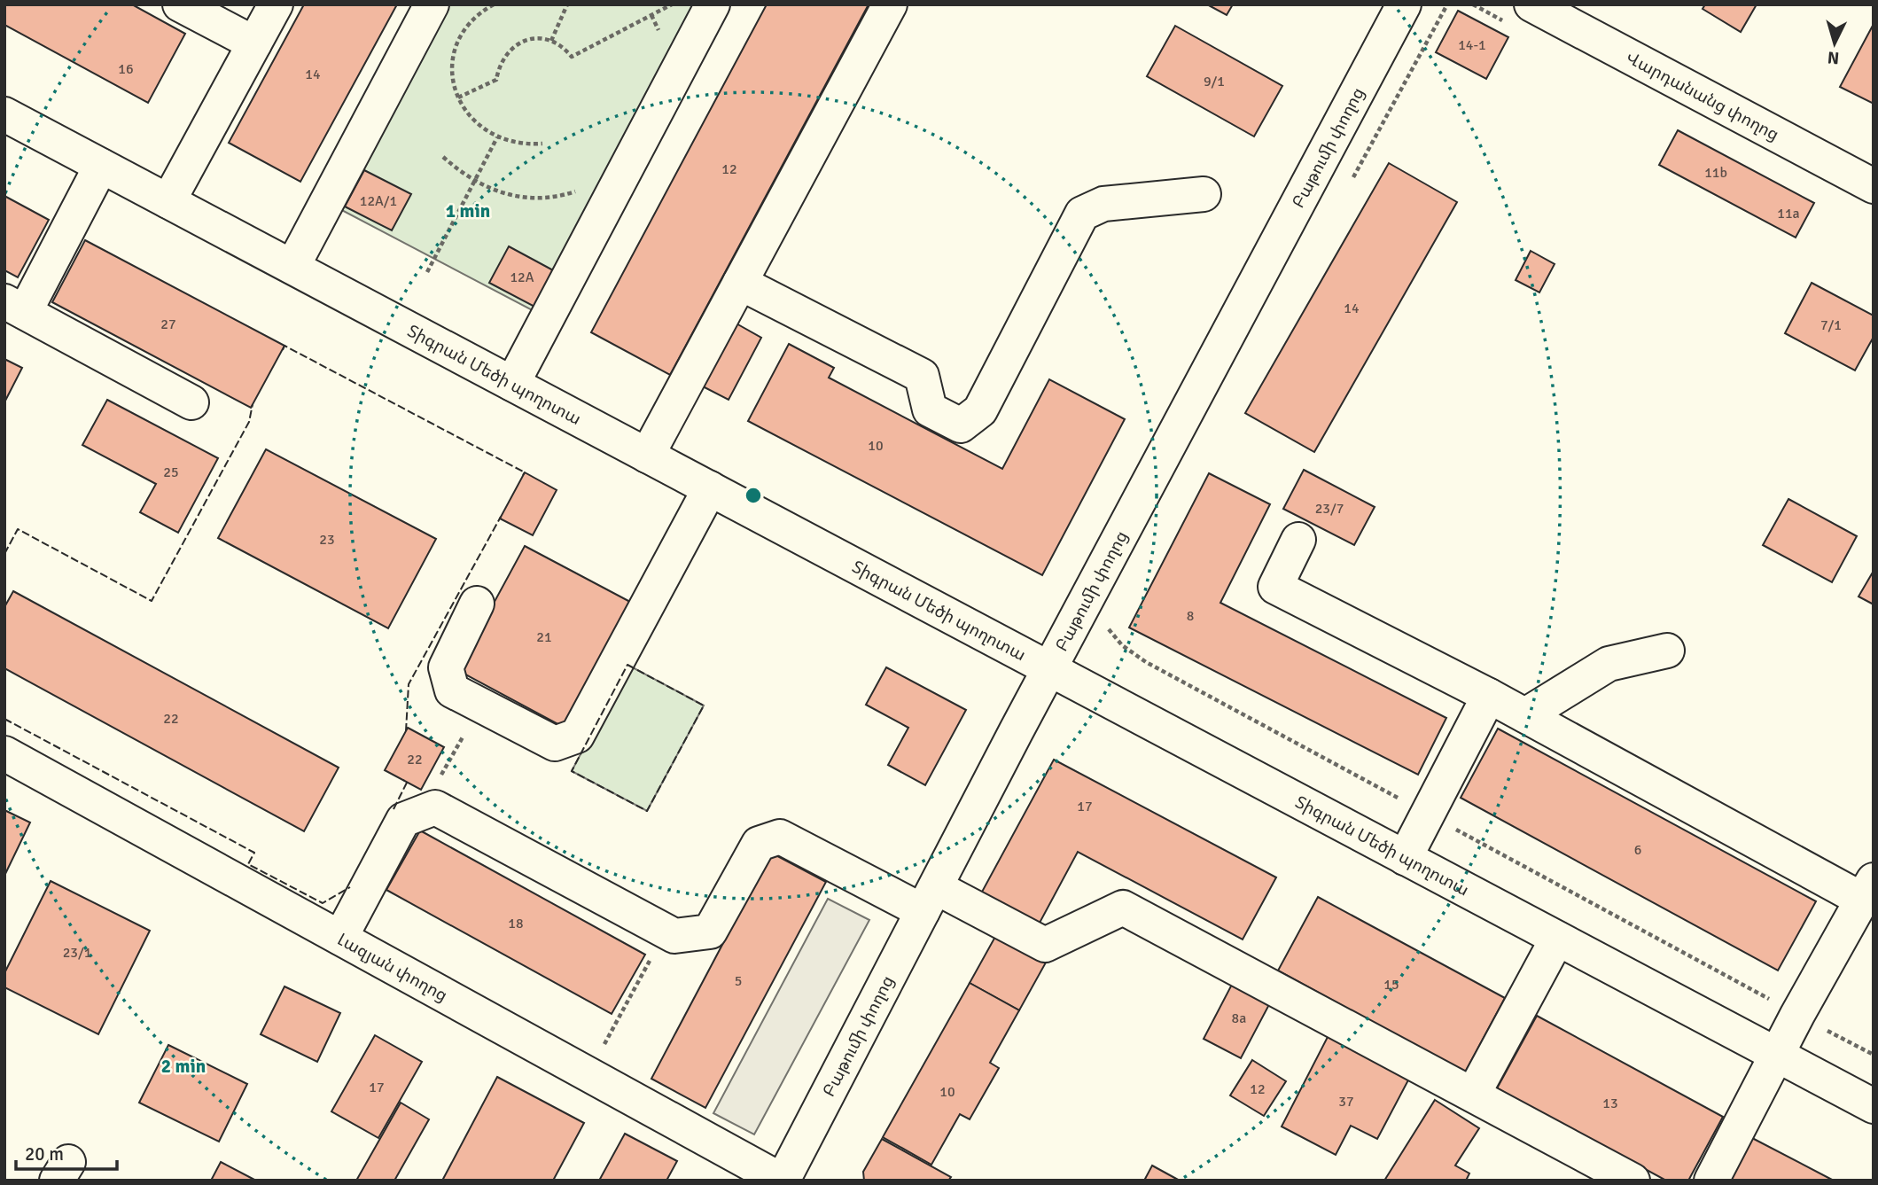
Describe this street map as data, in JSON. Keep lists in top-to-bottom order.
{
  "streets": {
    "street": [
      "Վարդանանց փողոց",
      "Բաթումի փողոց",
      "Տիգրան Մեծի պողոտա",
      "Լազյան փողոց"
    ]
  },
  "crossings": [
    ["Բաթումի փողոց", "Տիգրան Մեծի պողոտա"],
    ["Բաթումի փողոց", "Լազյան փողոց"]
  ],
  "house_numbers": [
    "14-1",
    "16",
    "14",
    "9/1",
    "12",
    "11b",
    "12A/1",
    "11a",
    "12A",
    "14",
    "27",
    "7/1",
    "10",
    "25",
    "23/7",
    "23",
    "8",
    "21",
    "22",
    "22",
    "17",
    "6",
    "18",
    "23/1",
    "5",
    "15",
    "8a",
    "17",
    "12",
    "10",
    "37",
    "13"
  ],
  "scale_bar": "20 m",
  "north": "bottom",
  "rings": ["1 min", "2 min"]
}
